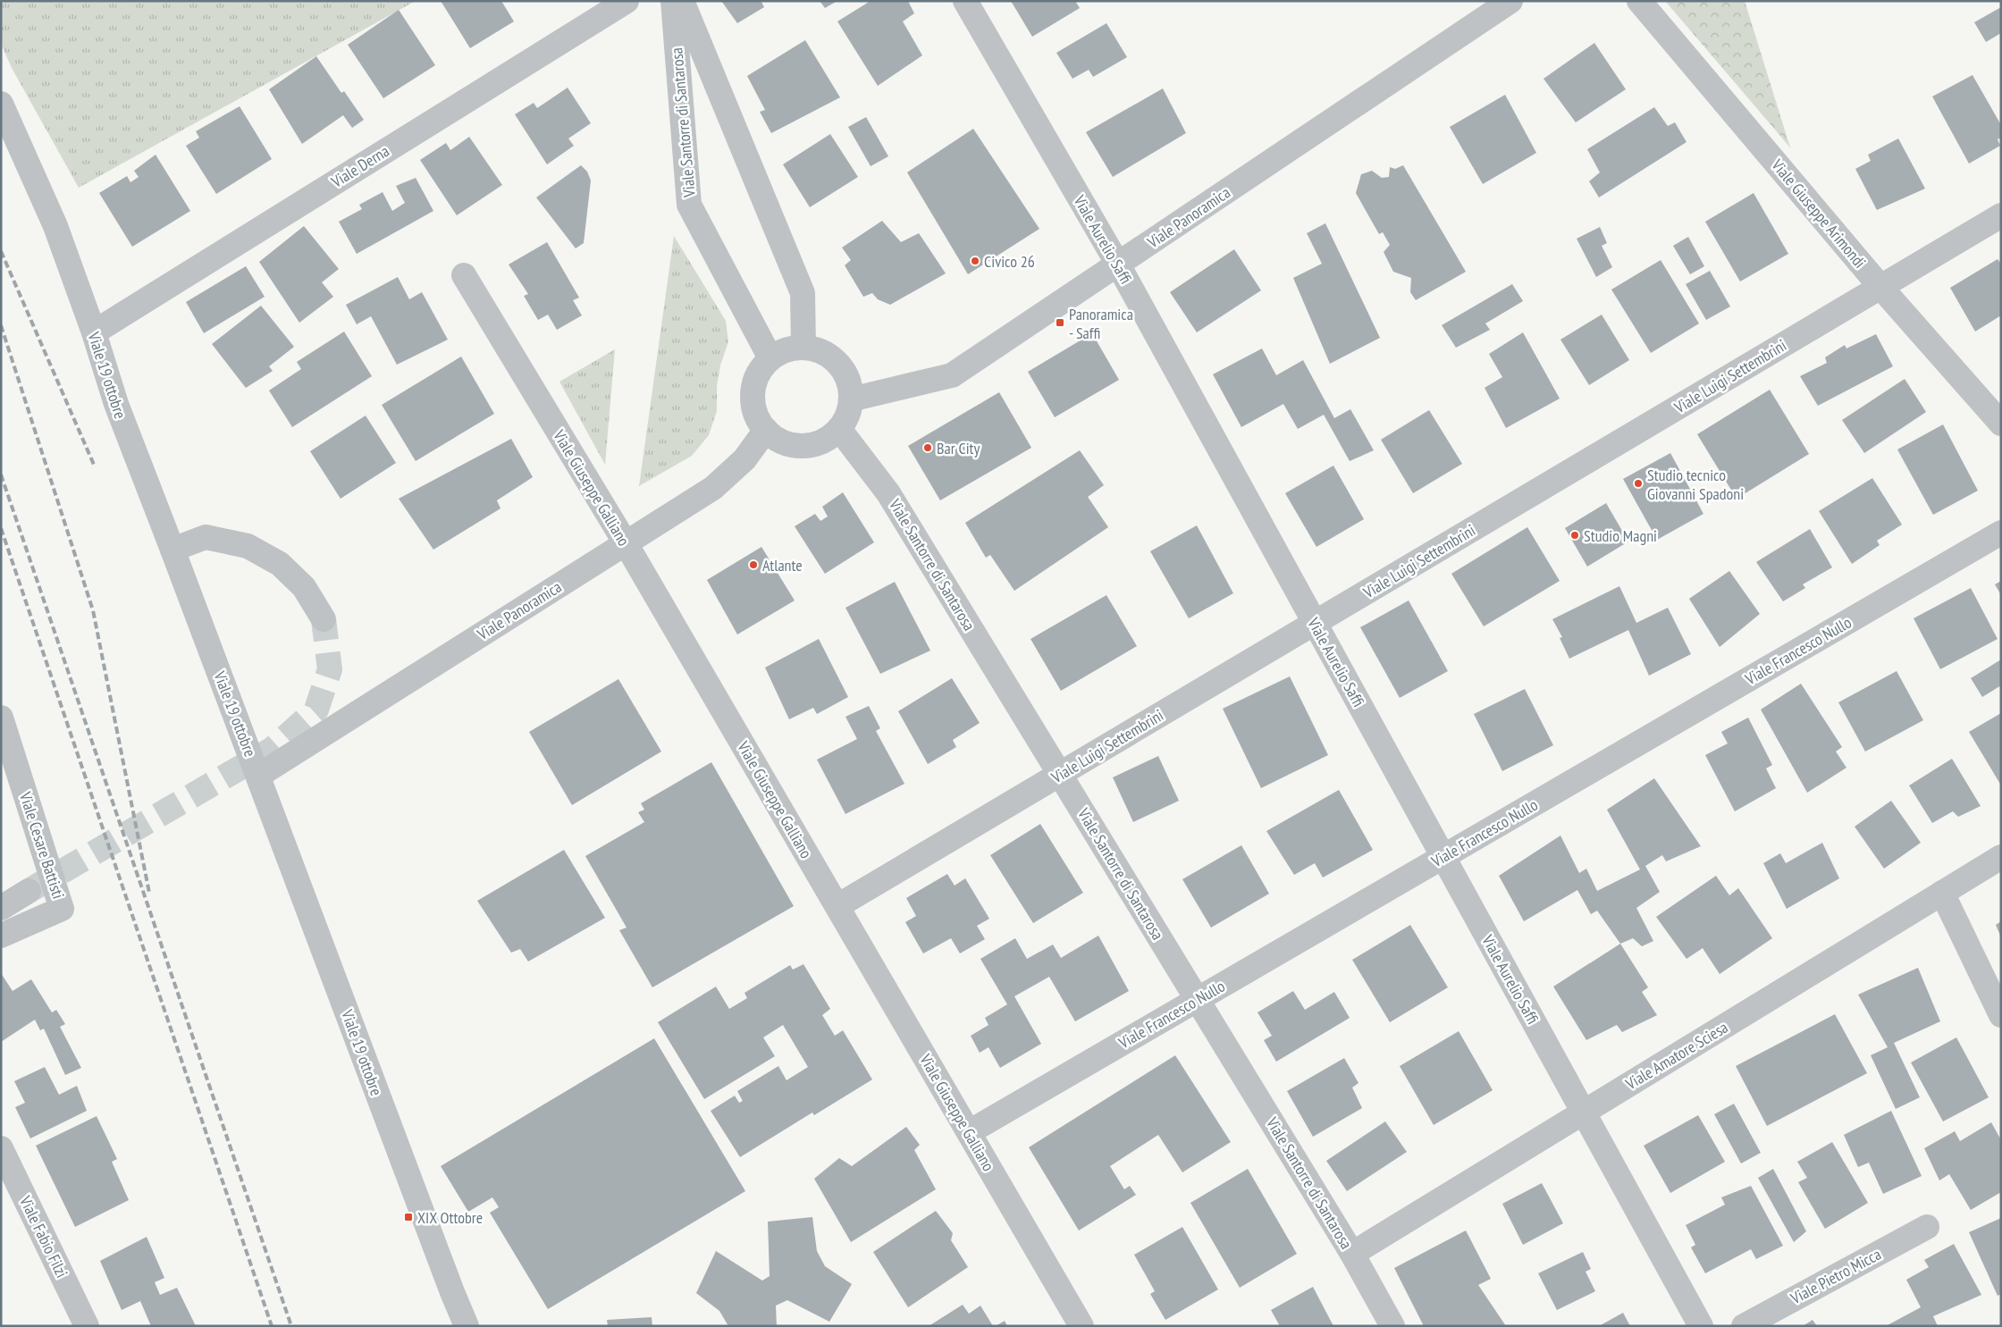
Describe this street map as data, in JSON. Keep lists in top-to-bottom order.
{
  "streets": {
    "street": [
      "Viale Santorre di Santarosa",
      "Viale Derna",
      "Viale Giuseppe Arimondi",
      "Viale Panoramica",
      "Viale Aurelio Saffi",
      "Viale 19 ottobre",
      "Viale Luigi Settembrini",
      "Viale Giuseppe Galliano",
      "Viale Francesco Nullo",
      "Viale Cesare Battisti",
      "Viale Amatore Sciesa",
      "Viale Fabio Filzi",
      "Viale Pietro Micca"
    ]
  },
  "crossings": [
    ["Viale Santorre di Santarosa", "Viale Panoramica"],
    ["Viale Santorre di Santarosa", "Viale Luigi Settembrini"],
    ["Viale Santorre di Santarosa", "Viale Francesco Nullo"],
    ["Viale Santorre di Santarosa", "Viale Amatore Sciesa"],
    ["Viale Derna", "Viale 19 ottobre"],
    ["Viale Giuseppe Arimondi", "Viale Luigi Settembrini"],
    ["Viale Panoramica", "Viale Aurelio Saffi"],
    ["Viale Panoramica", "Viale 19 ottobre"],
    ["Viale Panoramica", "Viale Giuseppe Galliano"],
    ["Viale Aurelio Saffi", "Viale Luigi Settembrini"],
    ["Viale Aurelio Saffi", "Viale Francesco Nullo"],
    ["Viale Aurelio Saffi", "Viale Amatore Sciesa"],
    ["Viale Luigi Settembrini", "Viale Giuseppe Galliano"],
    ["Viale Giuseppe Galliano", "Viale Francesco Nullo"]
  ],
  "places": {
    "other": [
      "Civico 26",
      "Bar City",
      "Studio tecnico Giovanni Spadoni",
      "Studio Magni",
      "Atlante"
    ],
    "transit": ["Panoramica - Saffi", "XIX Ottobre"]
  }
}
